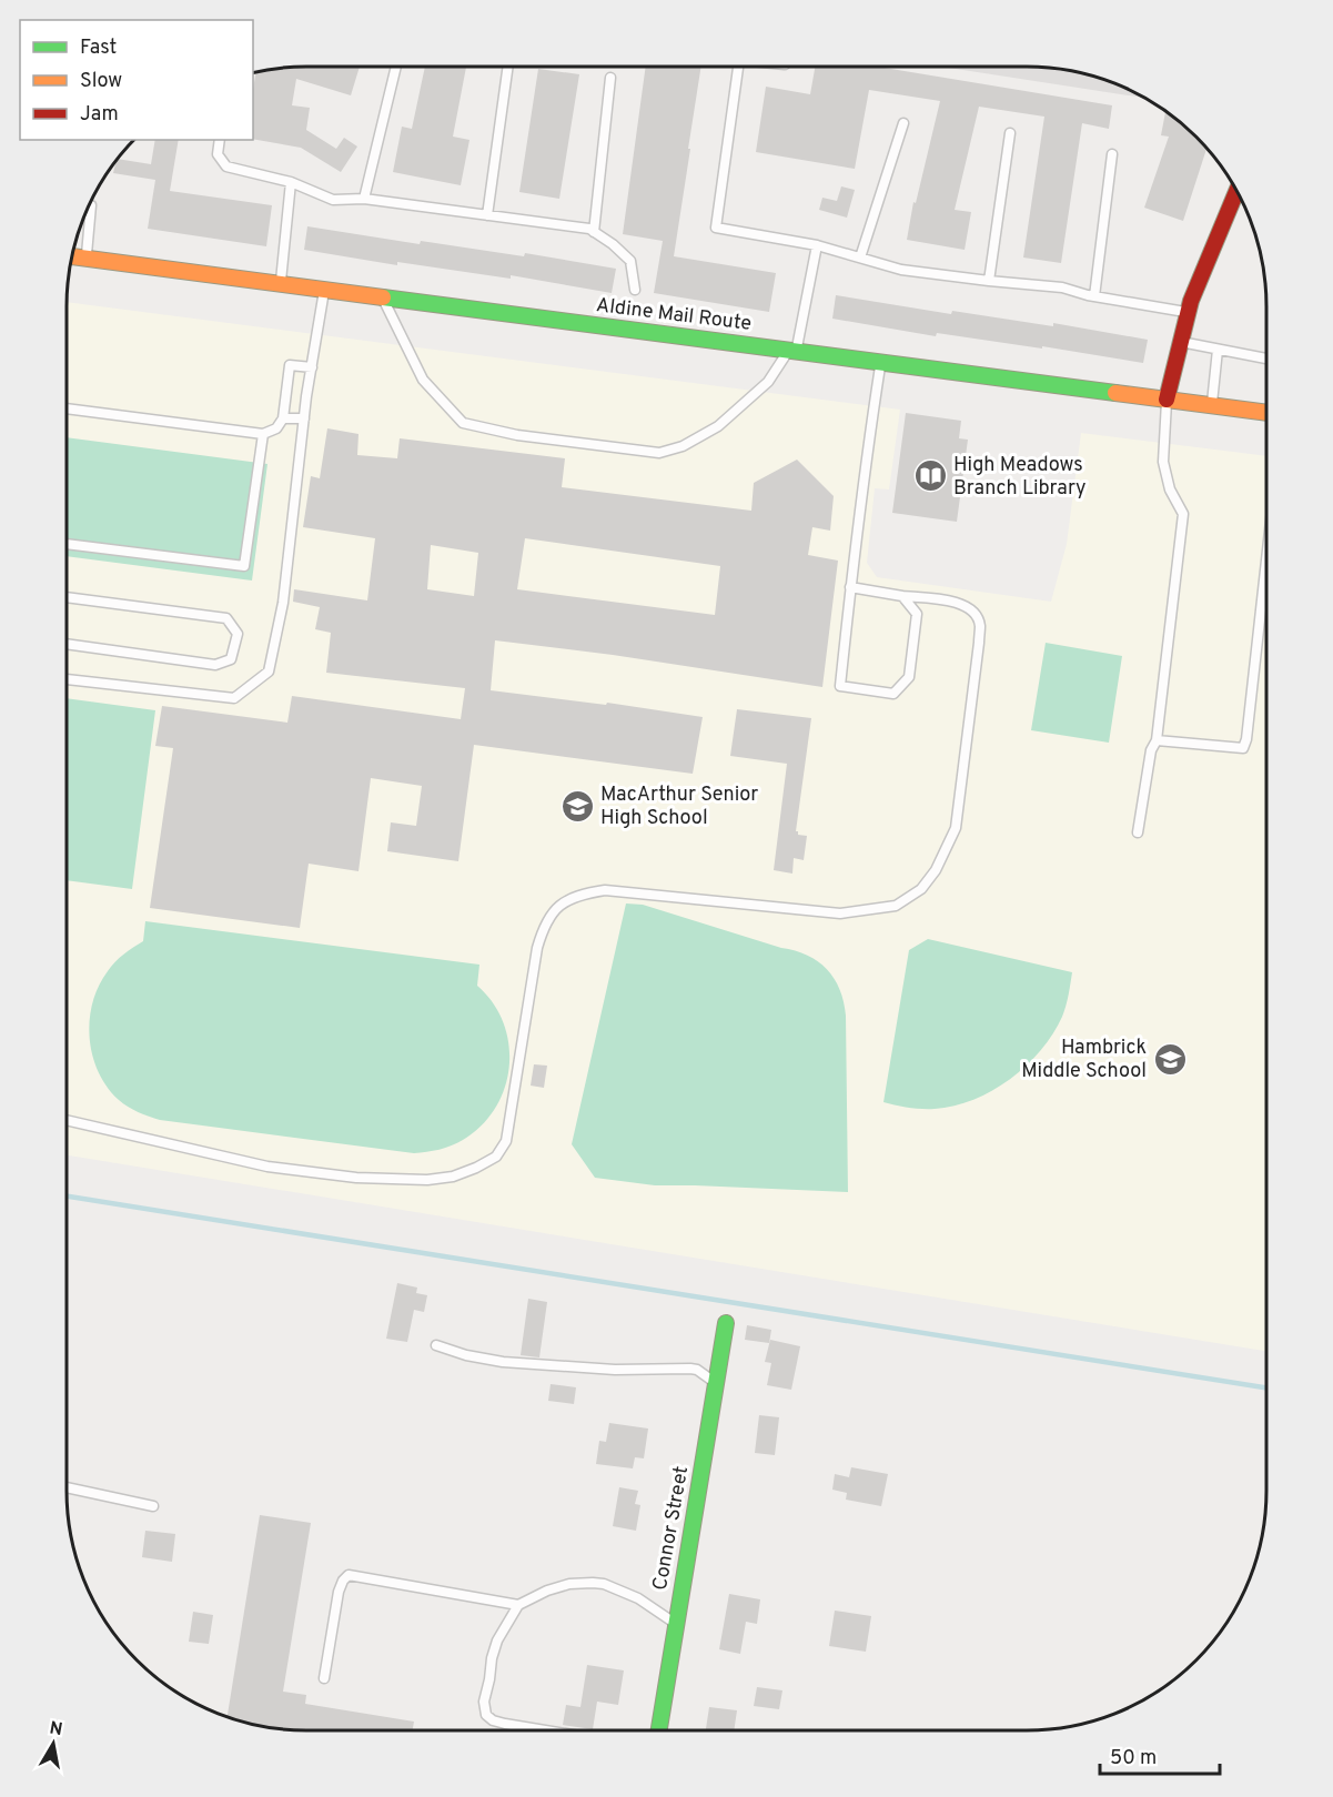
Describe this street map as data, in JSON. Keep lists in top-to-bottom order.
{
  "streets": {
    "main road": ["Aldine Mail Route", "Connor Street"]
  },
  "places": {
    "library": ["High Meadows Branch Library"],
    "school or university": ["MacArthur Senior High School", "Hambrick Middle School"]
  },
  "legend": ["Fast", "Slow", "Jam"],
  "scale_bar": "50 m",
  "north": "top"
}
